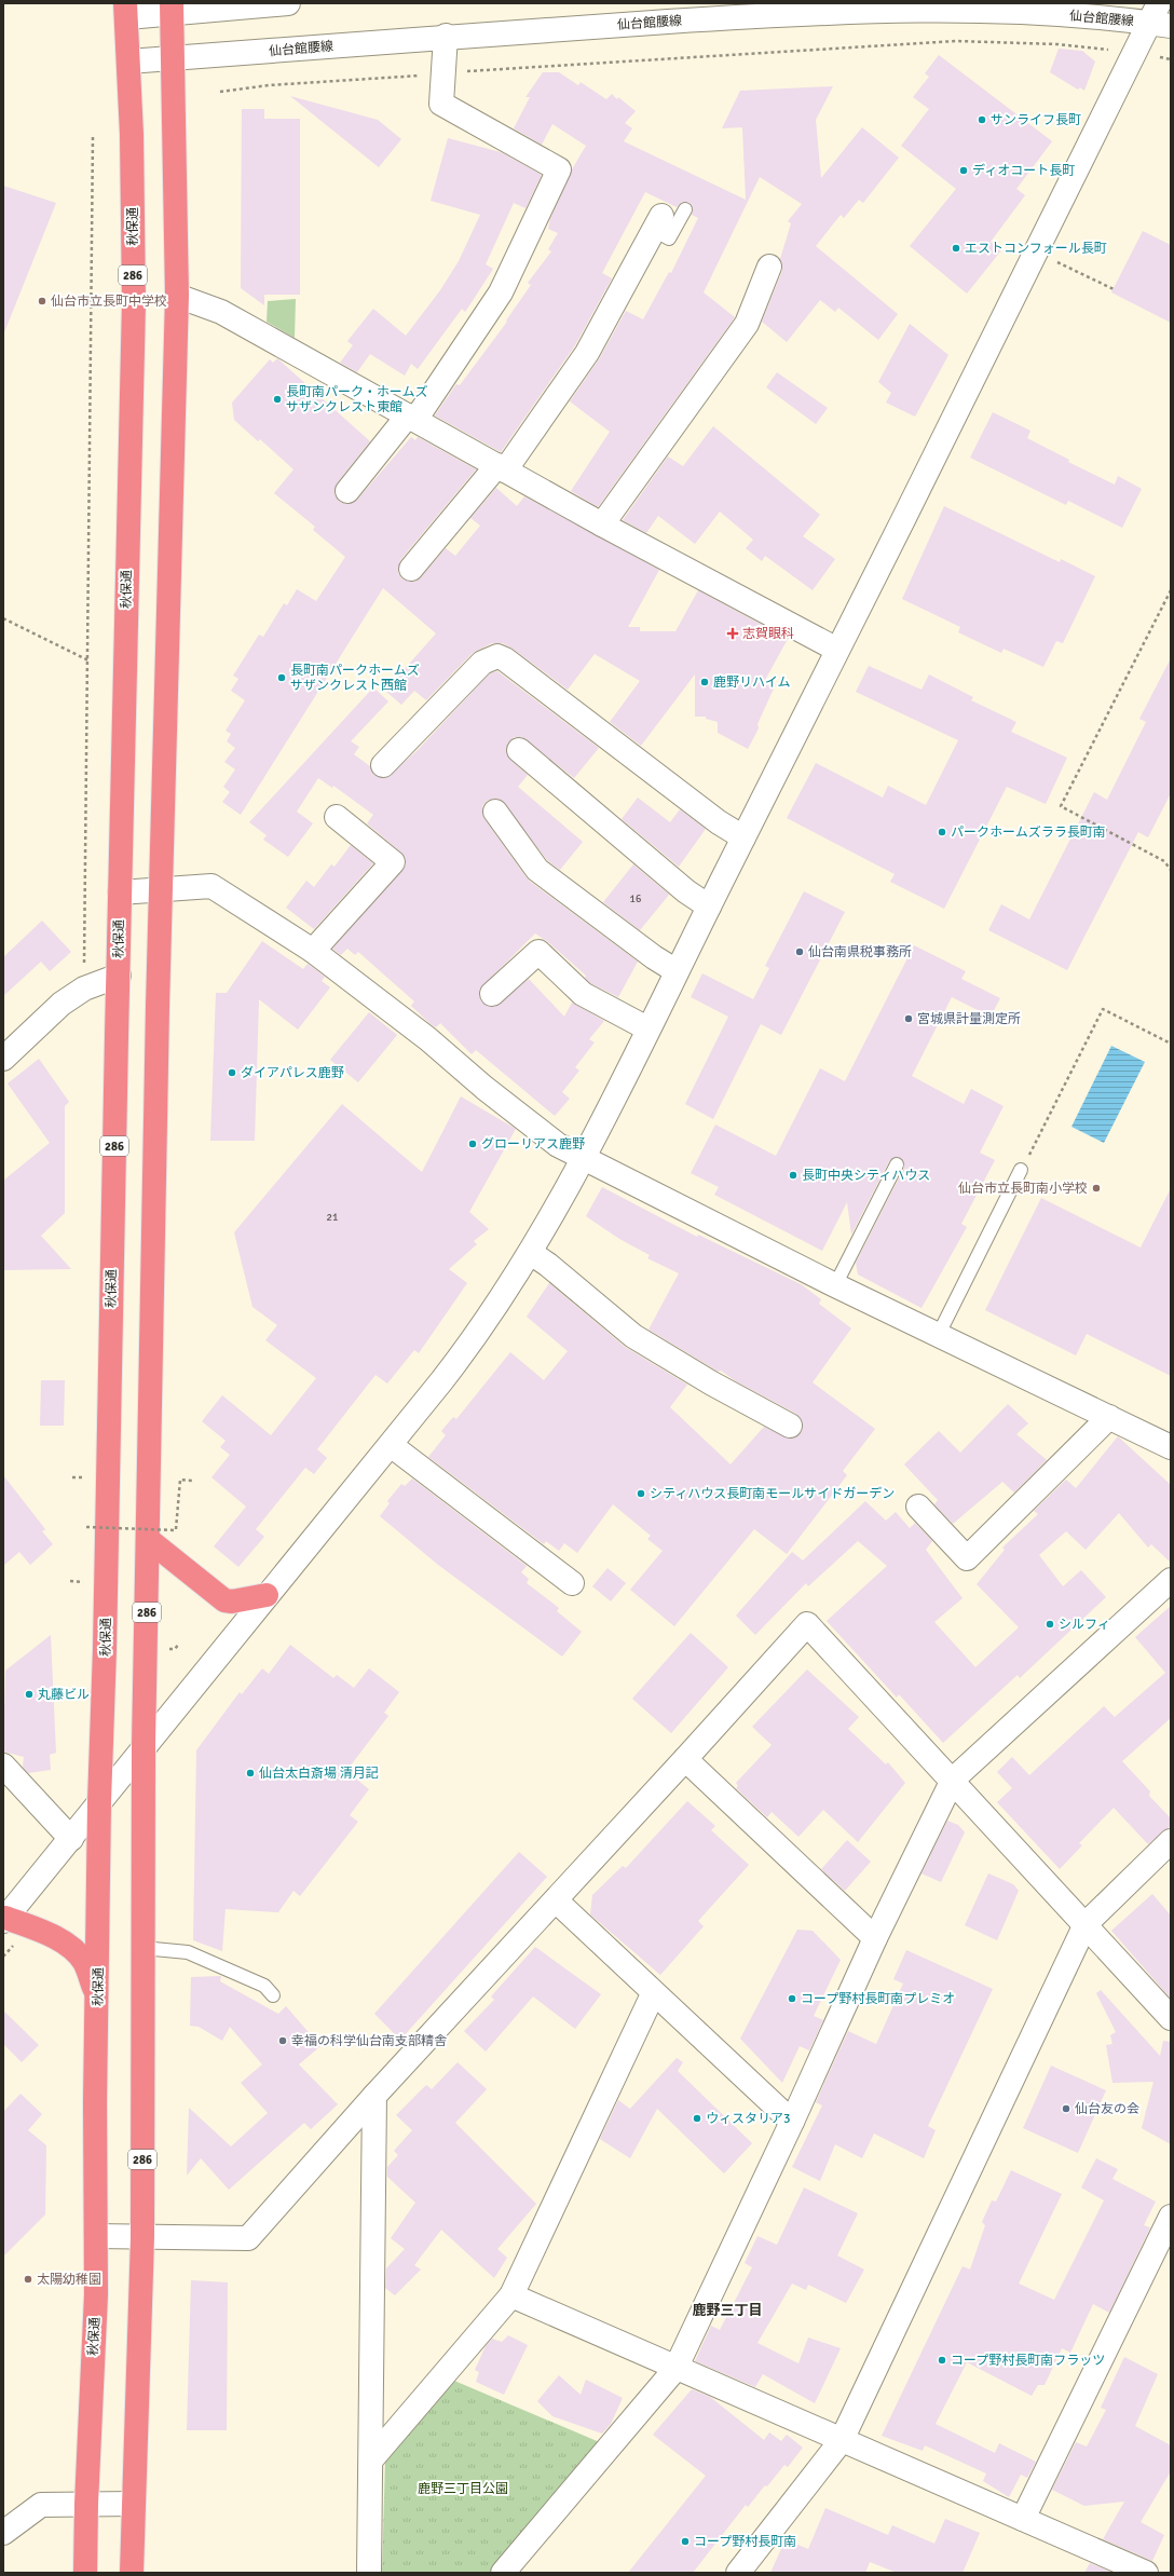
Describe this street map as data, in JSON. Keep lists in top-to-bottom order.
{
  "streets": {
    "highway": ["秋保通", "286"],
    "street": ["仙台館腰線"]
  },
  "crossings": [
    ["仙台館腰線", "秋保通"],
    ["仙台館腰線", "286"]
  ],
  "districts": ["鹿野三丁目"],
  "parks": ["鹿野三丁目公園"],
  "places": {
    "other": [
      "サンライフ長町",
      "ディオコート長町",
      "エストコンフォール長町",
      "仙台市立長町中学校",
      "長町南パーク・ホームズ サザンクレスト東館",
      "長町南パークホームズ サザンクレスト西館",
      "鹿野リハイム",
      "パークホームズララ長町南",
      "仙台南県税事務所",
      "宮城県計量測定所",
      "ダイアパレス鹿野",
      "グローリアス鹿野",
      "長町中央シティハウス",
      "仙台市立長町南小学校",
      "シティハウス長町南モールサイドガーデン",
      "シルフィ",
      "丸藤ビル",
      "仙台太白斎場 清月記",
      "コープ野村長町南プレミオ",
      "幸福の科学仙台南支部精舎",
      "仙台友の会",
      "ウィスタリア3",
      "太陽幼稚園",
      "コープ野村長町南フラッツ",
      "コープ野村長町南"
    ],
    "health": ["志賀眼科"]
  },
  "house_numbers": ["16", "21"]
}
